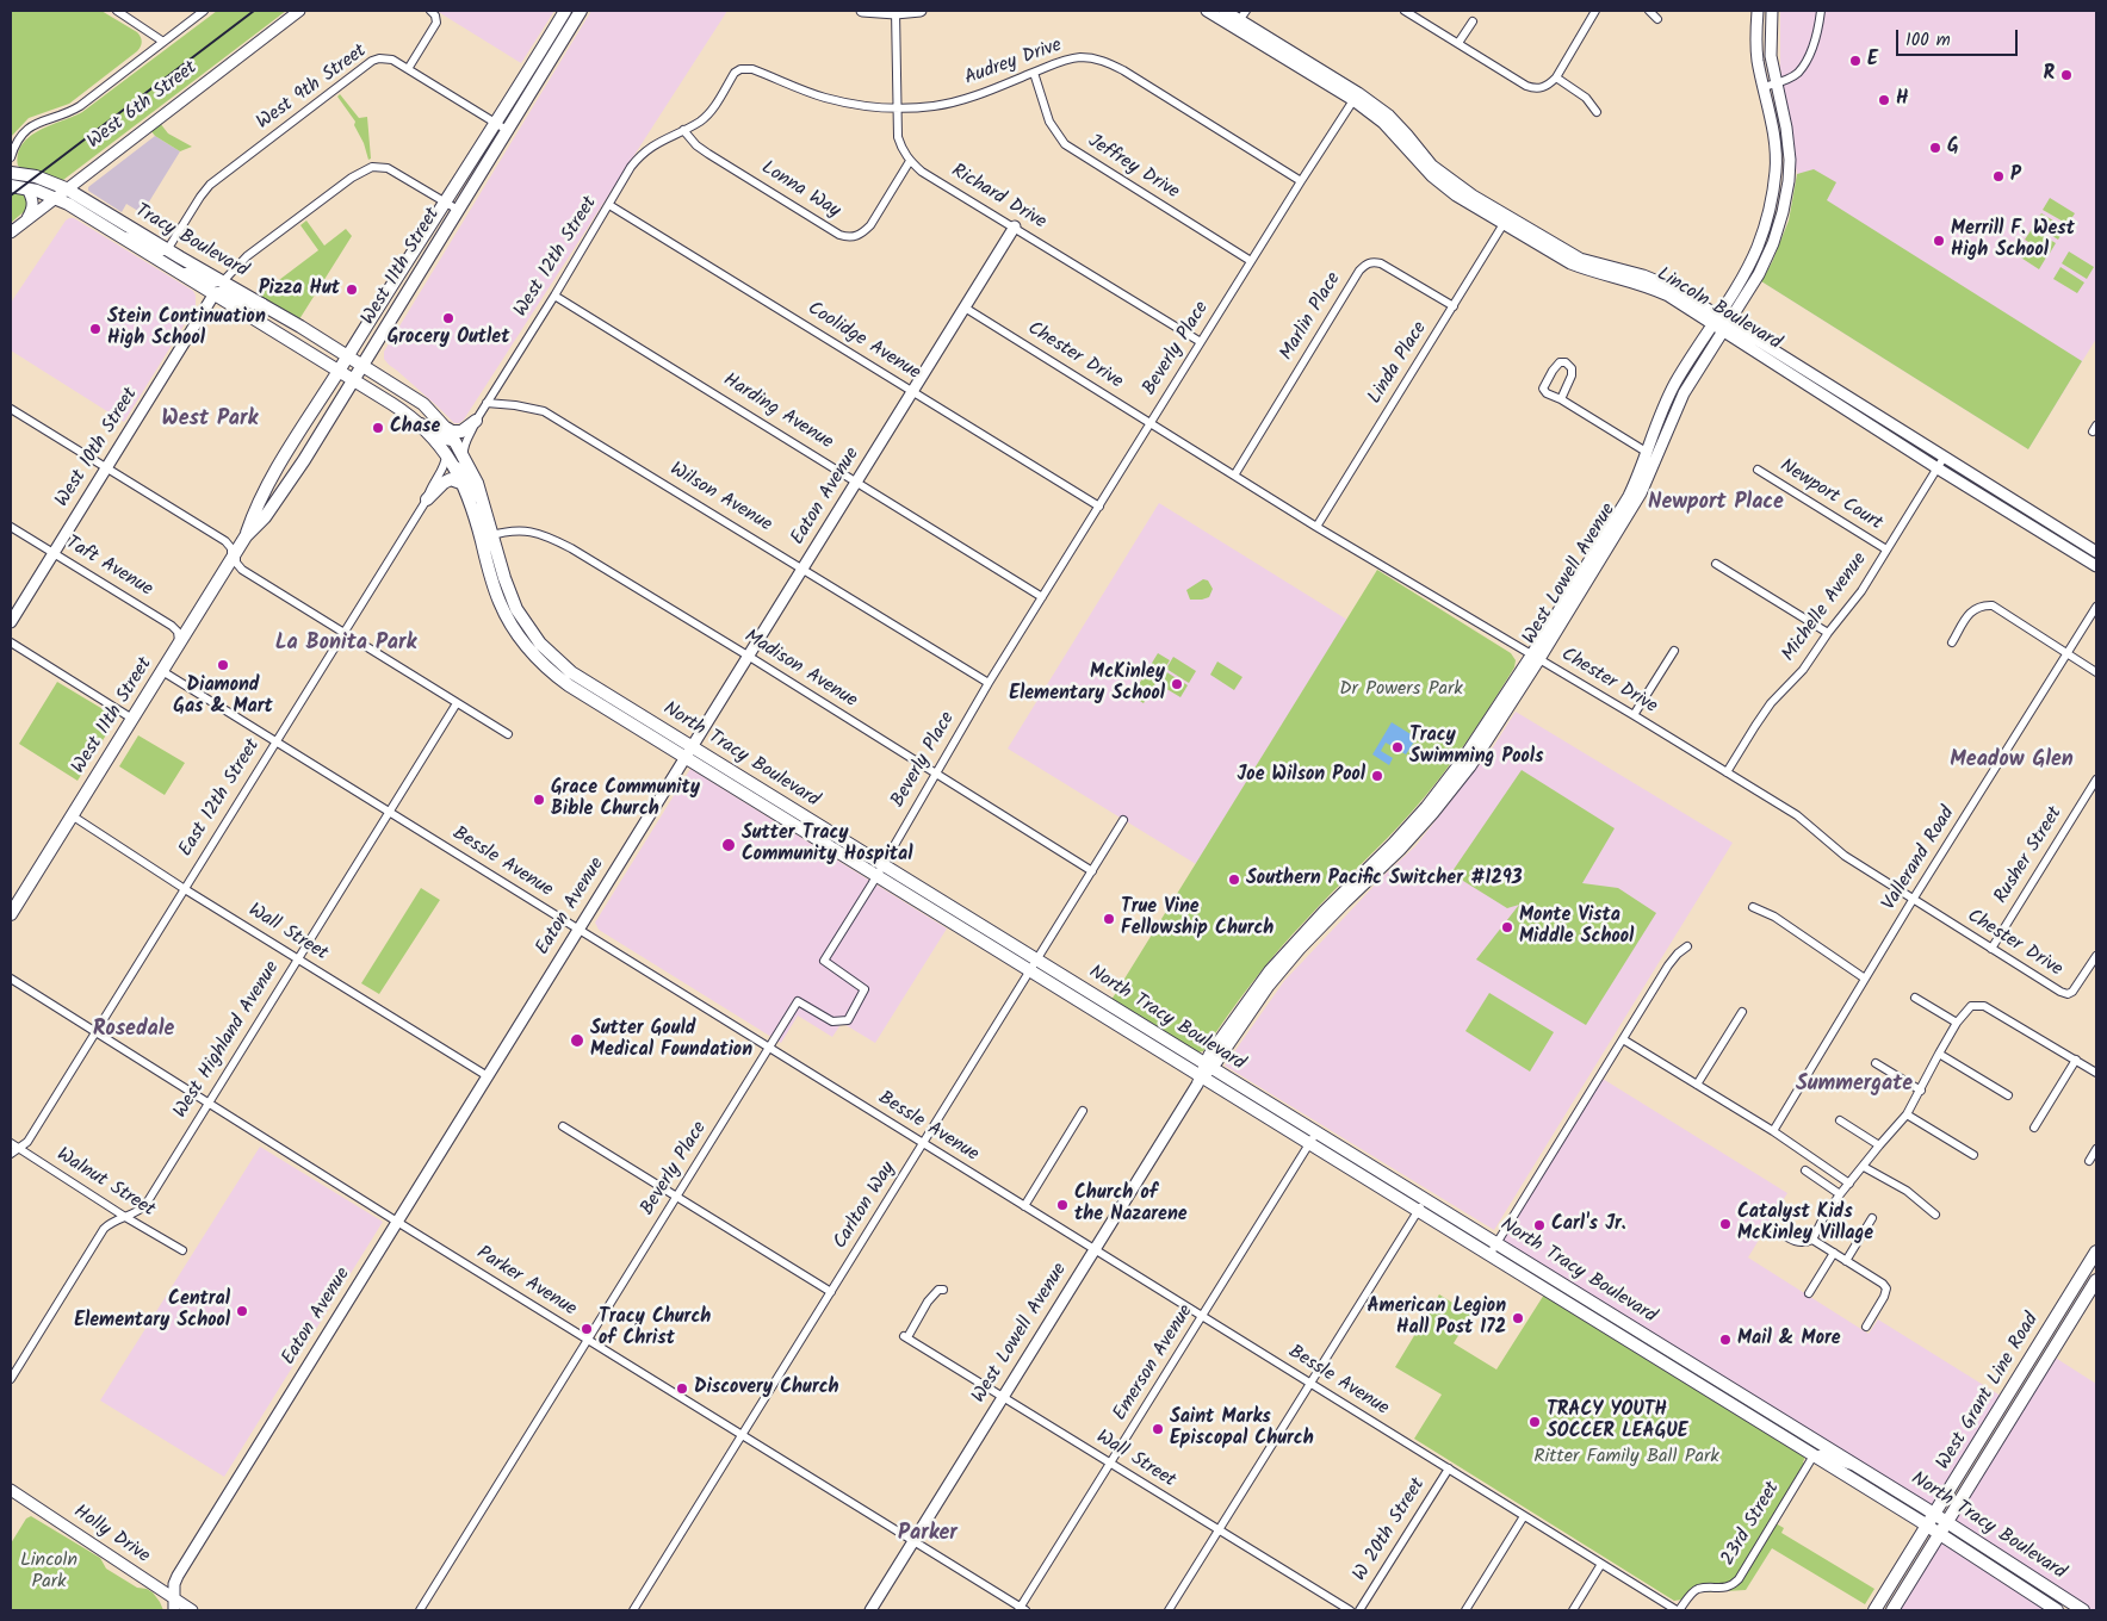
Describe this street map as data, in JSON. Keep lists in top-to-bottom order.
{
  "streets": {
    "main road": [
      "Tracy Boulevard",
      "West 11th Street",
      "North Tracy Boulevard",
      "West Grant Line Road"
    ],
    "street": [
      "Audrey Drive",
      "West 9th Street",
      "West 6th Street",
      "Jeffrey Drive",
      "Lonna Way",
      "Richard Drive",
      "West 12th Street",
      "Lincoln Boulevard",
      "Marlin Place",
      "Coolidge Avenue",
      "Beverly Place",
      "Chester Drive",
      "Linda Place",
      "Harding Avenue",
      "West 10th Street",
      "Newport Court",
      "Eaton Avenue",
      "Wilson Avenue",
      "Taft Avenue",
      "West Lowell Avenue",
      "Michelle Avenue",
      "Madison Avenue",
      "East 12th Street",
      "Rusher Street",
      "Vallerand Road",
      "Bessle Avenue",
      "Wall Street",
      "West Highland Avenue",
      "Walnut Street",
      "Carlton Way",
      "Parker Avenue",
      "Emerson Avenue",
      "23rd Street",
      "W 20th Street",
      "Holly Drive"
    ]
  },
  "crossings": [
    ["Audrey Drive", "Jeffrey Drive"],
    ["Audrey Drive", "Lonna Way"],
    ["Audrey Drive", "West 12th Street"],
    ["Audrey Drive", "Beverly Place"],
    ["West 9th Street", "Tracy Boulevard"],
    ["West 9th Street", "West 11th Street"],
    ["West 6th Street", "Tracy Boulevard"],
    ["Jeffrey Drive", "Beverly Place"],
    ["Lonna Way", "Richard Drive"],
    ["Lonna Way", "West 12th Street"],
    ["Richard Drive", "Beverly Place"],
    ["Richard Drive", "Eaton Avenue"],
    ["Tracy Boulevard", "West 11th Street"],
    ["Tracy Boulevard", "West 10th Street"],
    ["Tracy Boulevard", "North Tracy Boulevard"],
    ["West 12th Street", "Coolidge Avenue"],
    ["West 12th Street", "Harding Avenue"],
    ["West 12th Street", "Wilson Avenue"],
    ["West 11th Street", "Taft Avenue"],
    ["West 11th Street", "North Tracy Boulevard"],
    ["West 11th Street", "Bessle Avenue"],
    ["West 11th Street", "Wall Street"],
    ["Lincoln Boulevard", "Beverly Place"],
    ["Lincoln Boulevard", "Linda Place"],
    ["Lincoln Boulevard", "West Lowell Avenue"],
    ["Lincoln Boulevard", "Michelle Avenue"],
    ["Marlin Place", "Chester Drive"],
    ["Marlin Place", "Linda Place"],
    ["Coolidge Avenue", "Beverly Place"],
    ["Coolidge Avenue", "Eaton Avenue"],
    ["Beverly Place", "Chester Drive"],
    ["Beverly Place", "Harding Avenue"],
    ["Beverly Place", "Wilson Avenue"],
    ["Beverly Place", "Madison Avenue"],
    ["Beverly Place", "North Tracy Boulevard"],
    ["Beverly Place", "Bessle Avenue"],
    ["Beverly Place", "Parker Avenue"],
    ["Chester Drive", "Linda Place"],
    ["Chester Drive", "Eaton Avenue"],
    ["Chester Drive", "West Lowell Avenue"],
    ["Chester Drive", "Michelle Avenue"],
    ["Chester Drive", "Rusher Street"],
    ["Chester Drive", "Vallerand Road"],
    ["Harding Avenue", "Eaton Avenue"],
    ["West 10th Street", "Taft Avenue"],
    ["Newport Court", "Michelle Avenue"],
    ["Eaton Avenue", "Wilson Avenue"],
    ["Eaton Avenue", "Madison Avenue"],
    ["Eaton Avenue", "North Tracy Boulevard"],
    ["Eaton Avenue", "Bessle Avenue"],
    ["Eaton Avenue", "Wall Street"],
    ["Eaton Avenue", "Parker Avenue"],
    ["Eaton Avenue", "Holly Drive"],
    ["West Lowell Avenue", "North Tracy Boulevard"],
    ["West Lowell Avenue", "Bessle Avenue"],
    ["West Lowell Avenue", "Wall Street"],
    ["West Lowell Avenue", "Parker Avenue"],
    ["Madison Avenue", "North Tracy Boulevard"],
    ["Madison Avenue", "Carlton Way"],
    ["North Tracy Boulevard", "East 12th Street"],
    ["North Tracy Boulevard", "Carlton Way"],
    ["North Tracy Boulevard", "Emerson Avenue"],
    ["North Tracy Boulevard", "West Grant Line Road"],
    ["North Tracy Boulevard", "23rd Street"],
    ["East 12th Street", "Bessle Avenue"],
    ["East 12th Street", "Wall Street"],
    ["East 12th Street", "Walnut Street"],
    ["East 12th Street", "Parker Avenue"],
    ["Bessle Avenue", "West Highland Avenue"],
    ["Bessle Avenue", "Carlton Way"],
    ["Bessle Avenue", "Emerson Avenue"],
    ["Bessle Avenue", "23rd Street"],
    ["Bessle Avenue", "W 20th Street"],
    ["Wall Street", "West Highland Avenue"],
    ["Wall Street", "Emerson Avenue"],
    ["West Highland Avenue", "Walnut Street"],
    ["West Highland Avenue", "Parker Avenue"],
    ["Carlton Way", "Parker Avenue"],
    ["Parker Avenue", "Emerson Avenue"]
  ],
  "districts": [
    "West Park",
    "Newport Place",
    "La Bonita Park",
    "Meadow Glen",
    "Rosedale",
    "Summergate",
    "Parker"
  ],
  "parks": ["Dr Powers Park", "Ritter Family Ball Park", "Lincoln Park"],
  "places": [
    "E",
    "R",
    "H",
    "G",
    "P",
    "Merrill F. West High School",
    "Pizza Hut",
    "Grocery Outlet",
    "Stein Continuation High School",
    "Chase",
    "Diamond Gas & Mart",
    "McKinley Elementary School",
    "Tracy Swimming Pools",
    "Joe Wilson Pool",
    "Grace Community Bible Church",
    "Sutter Tracy Community Hospital",
    "Southern Pacific Switcher #1293",
    "True Vine Fellowship Church",
    "Monte Vista Middle School",
    "Sutter Gould Medical Foundation",
    "Church of the Nazarene",
    "Catalyst Kids McKinley Village",
    "Carl's Jr.",
    "Central Elementary School",
    "American Legion Hall Post 172",
    "Tracy Church of Christ",
    "Mail & More",
    "Discovery Church",
    "TRACY YOUTH SOCCER LEAGUE",
    "Saint Marks Episcopal Church"
  ],
  "scale_bar": "100 m"
}
